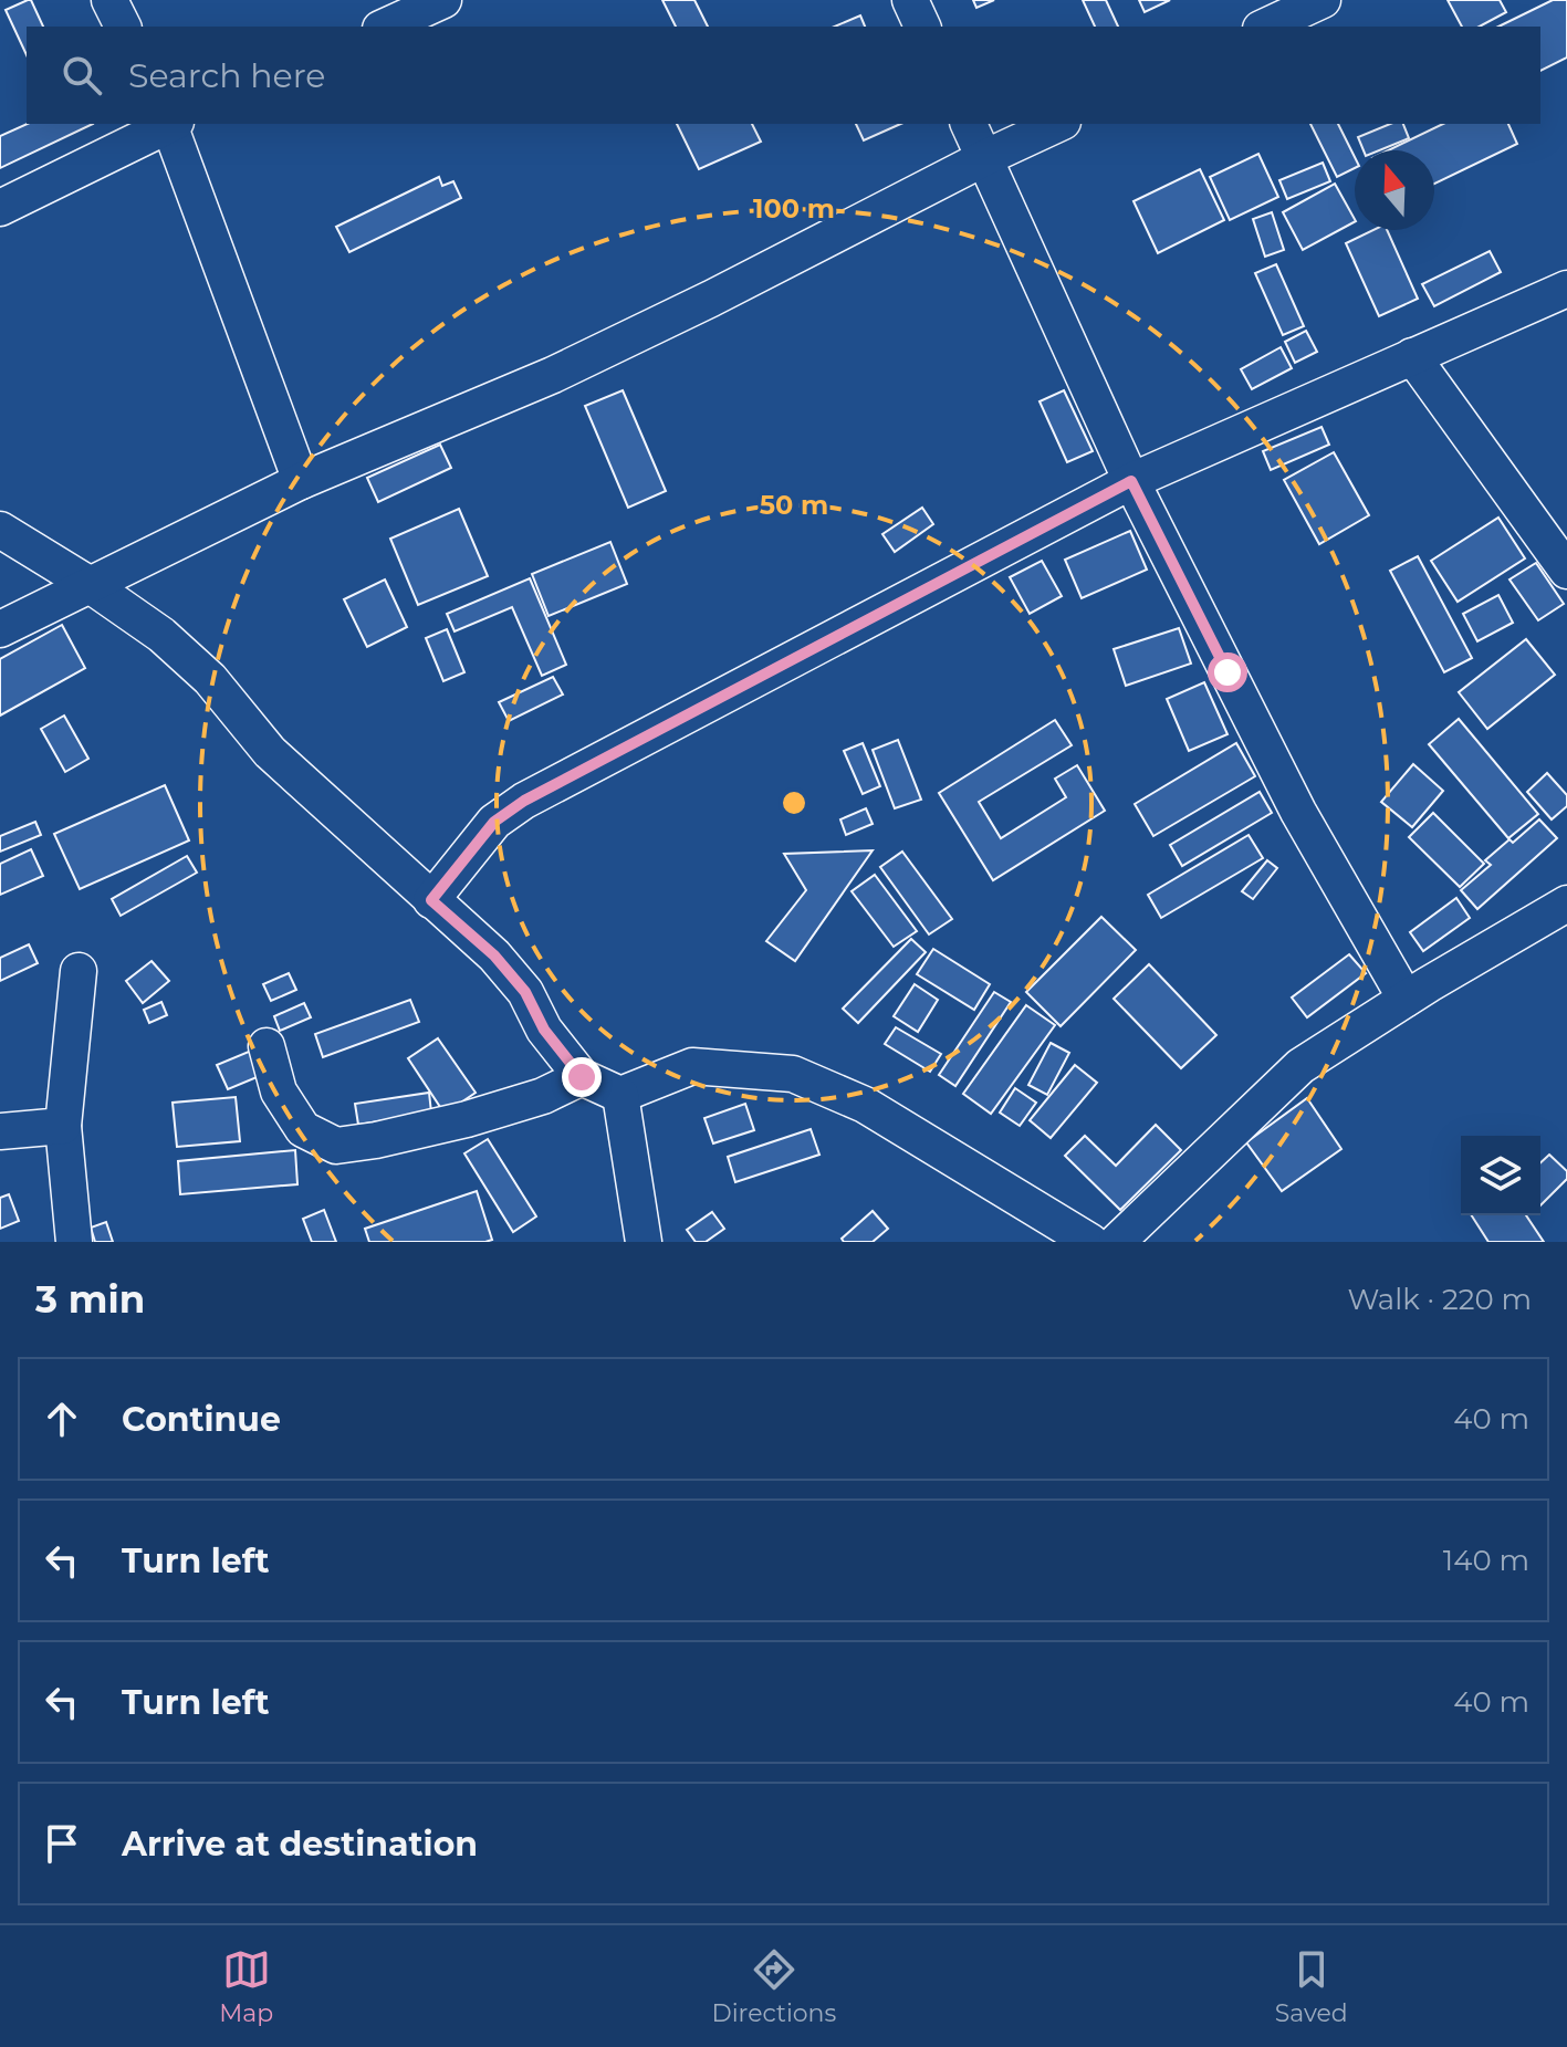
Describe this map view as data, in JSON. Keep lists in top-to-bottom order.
{
  "north": "top",
  "page": {
    "search": "Search here",
    "heading": ["3 min", "Walk · 220 m"],
    "list": [
      ["Continue", "40 m"],
      ["Turn left", "140 m"],
      ["Turn left", "40 m"],
      "Arrive at destination"
    ],
    "nav": ["Map", "Directions", "Saved"]
  },
  "rings": ["100 m", "50 m"]
}
